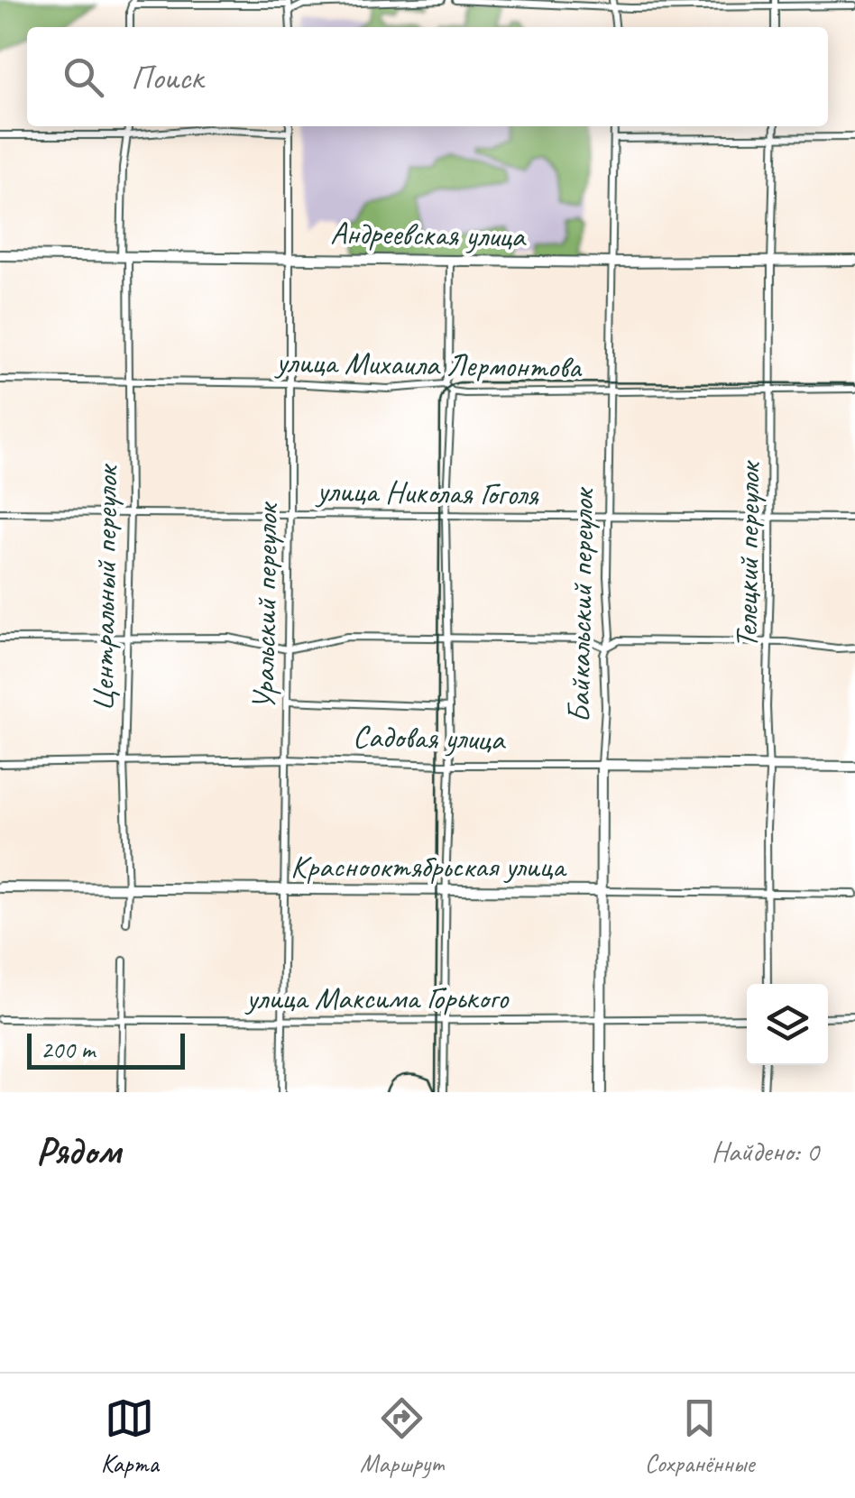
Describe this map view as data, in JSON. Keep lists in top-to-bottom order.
{
  "streets": {
    "main road": [
      "Андреевская улица",
      "Байкальский переулок",
      "Садовая улица",
      "Краснооктябрьская улица"
    ],
    "street": [
      "улица Михаила Лермонтова",
      "улица Николая Гоголя",
      "Телецкий переулок",
      "Центральный переулок",
      "Уральский переулок",
      "улица Максима Горького"
    ]
  },
  "crossings": [
    ["Андреевская улица", "Телецкий переулок"],
    ["Андреевская улица", "Центральный переулок"],
    ["Андреевская улица", "Байкальский переулок"],
    ["Андреевская улица", "Уральский переулок"],
    ["улица Михаила Лермонтова", "Телецкий переулок"],
    ["улица Михаила Лермонтова", "Центральный переулок"],
    ["улица Михаила Лермонтова", "Байкальский переулок"],
    ["улица Михаила Лермонтова", "Уральский переулок"],
    ["улица Николая Гоголя", "Телецкий переулок"],
    ["улица Николая Гоголя", "Центральный переулок"],
    ["улица Николая Гоголя", "Байкальский переулок"],
    ["улица Николая Гоголя", "Уральский переулок"],
    ["Телецкий переулок", "Садовая улица"],
    ["Телецкий переулок", "Краснооктябрьская улица"],
    ["Центральный переулок", "Садовая улица"],
    ["Центральный переулок", "Краснооктябрьская улица"],
    ["Байкальский переулок", "Садовая улица"],
    ["Байкальский переулок", "Краснооктябрьская улица"],
    ["Байкальский переулок", "улица Максима Горького"],
    ["Уральский переулок", "Садовая улица"],
    ["Уральский переулок", "Краснооктябрьская улица"],
    ["Уральский переулок", "улица Максима Горького"]
  ],
  "scale_bar": "200 m",
  "page": {
    "search": "Поиск",
    "scale": "200 m",
    "heading": ["Рядом", "Найдено: 0"],
    "nav": ["Карта", "Маршрут", "Сохранённые"]
  }
}
